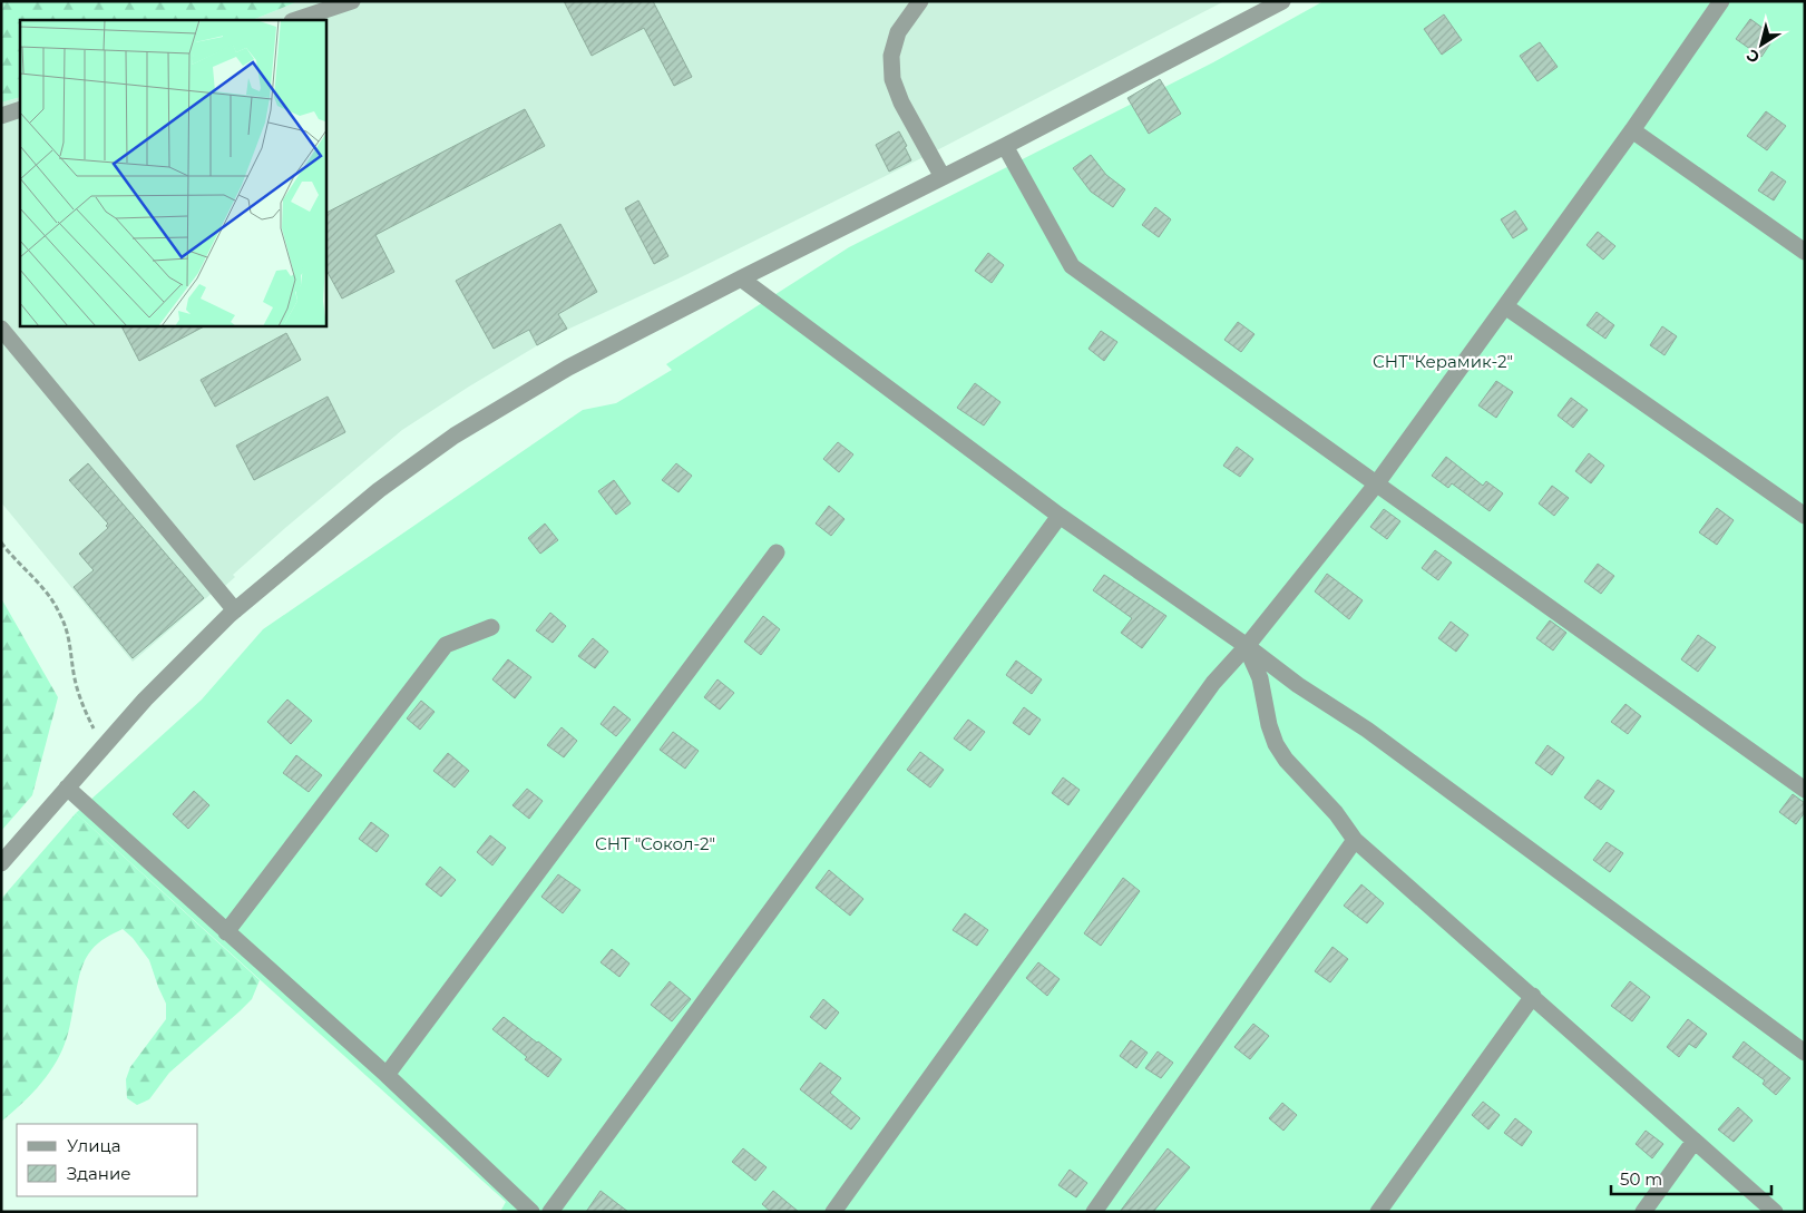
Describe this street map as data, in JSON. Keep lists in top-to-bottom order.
{
  "parks": ["СНТ\"Керамик-2\"", "СНТ \"Сокол-2\""],
  "legend": ["Улица", "Здание"],
  "scale_bar": "50 m",
  "north": "bottom left"
}
